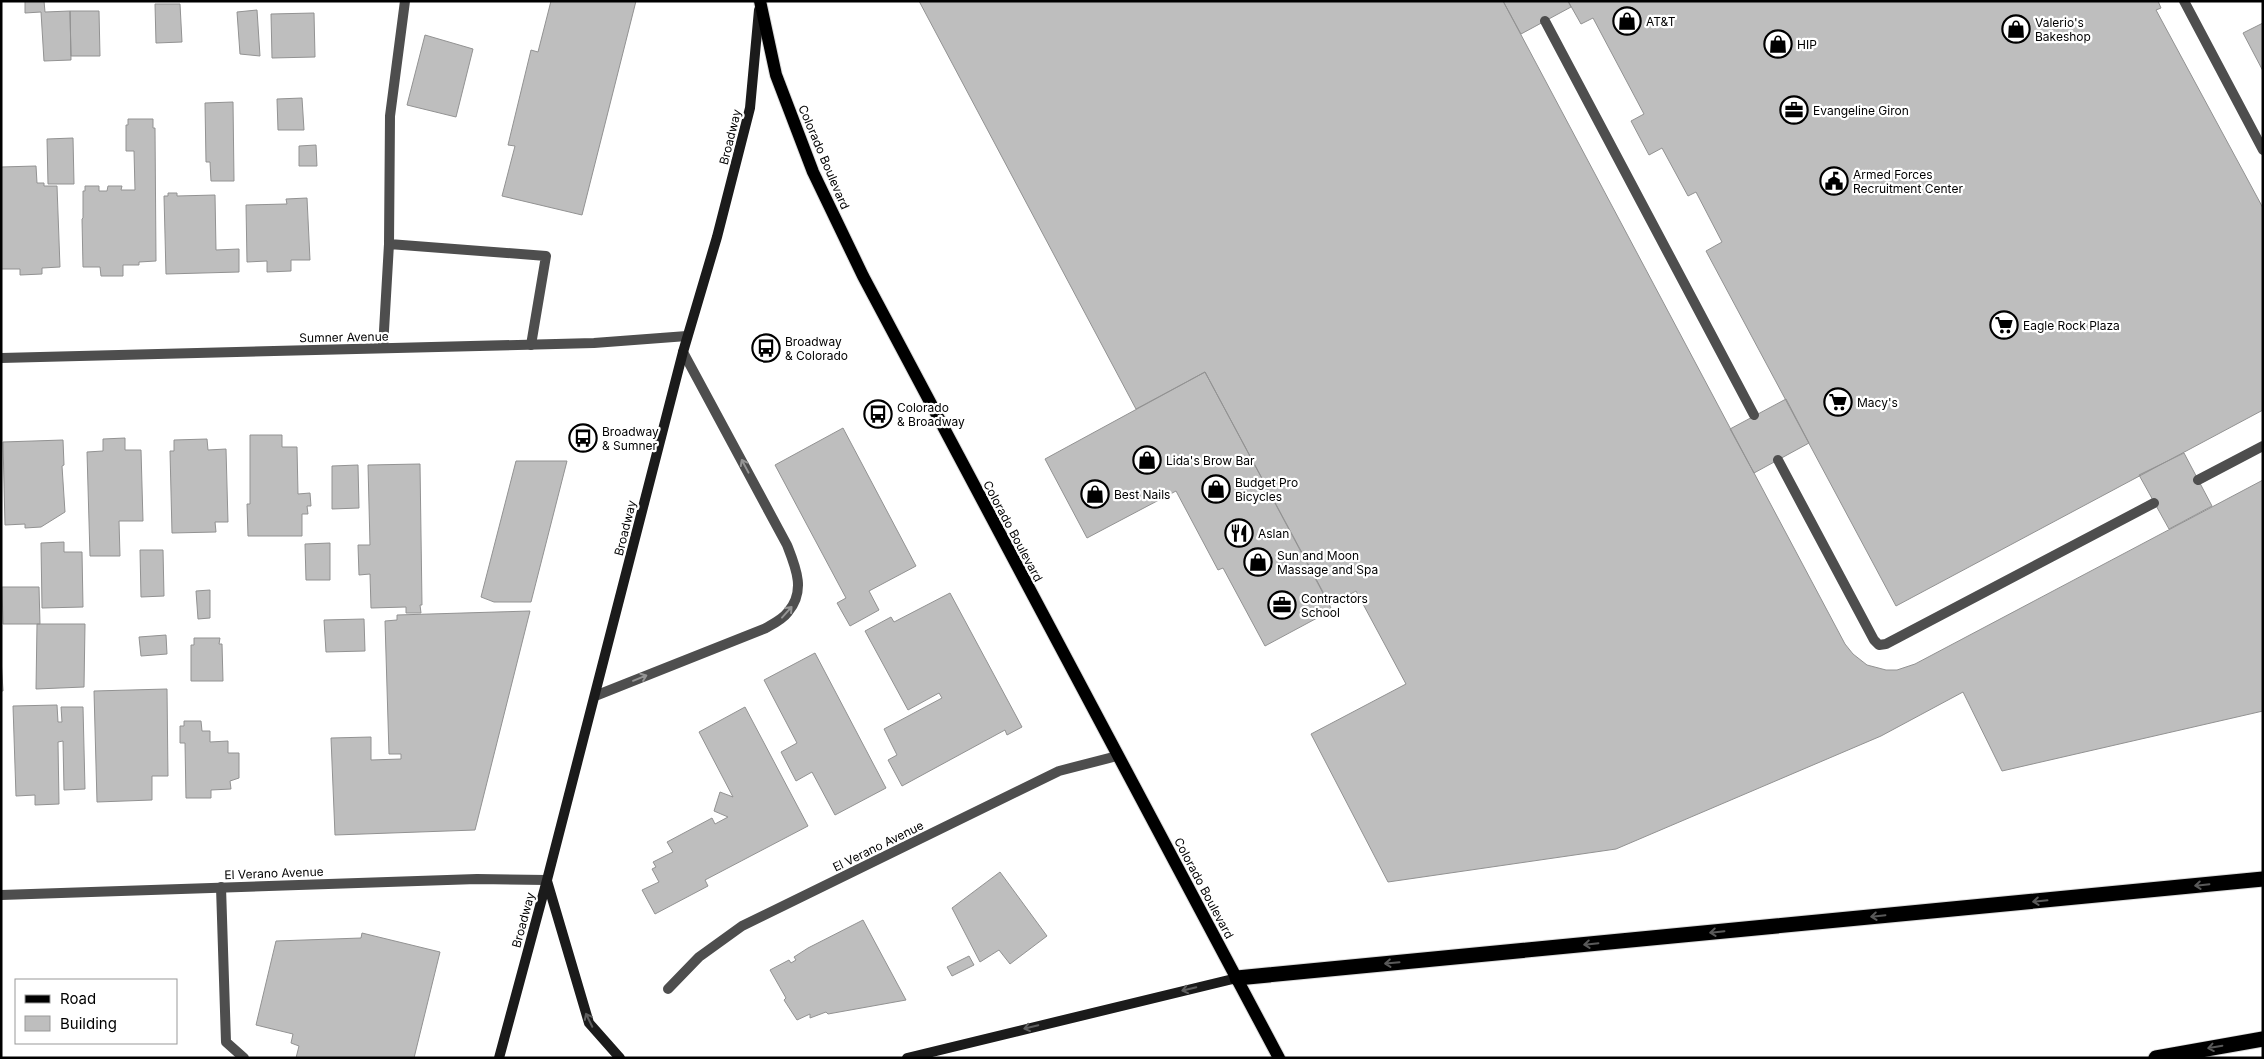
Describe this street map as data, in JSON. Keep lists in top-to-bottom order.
{
  "streets": {
    "main road": ["Broadway", "Colorado Boulevard"],
    "street": ["Sumner Avenue", "El Verano Avenue"]
  },
  "crossings": [
    ["Broadway", "Colorado Boulevard"],
    ["Broadway", "Sumner Avenue"],
    ["Broadway", "El Verano Avenue"],
    ["Colorado Boulevard", "El Verano Avenue"]
  ],
  "places": {
    "shop": [
      "AT&T",
      "Valerio's Bakeshop",
      "HIP",
      "Lida's Brow Bar",
      "Budget Pro Bicycles",
      "Best Nails",
      "Sun and Moon Massage and Spa"
    ],
    "office": ["Evangeline Giron", "Contractors School"],
    "public building": ["Armed Forces Recruitment Center"],
    "supermarket": ["Eagle Rock Plaza", "Macy's"],
    "bus stop": ["Broadway & Colorado", "Colorado & Broadway", "Broadway & Sumner"],
    "restaurant": ["Aslan"]
  },
  "legend": ["Road", "Building"]
}
